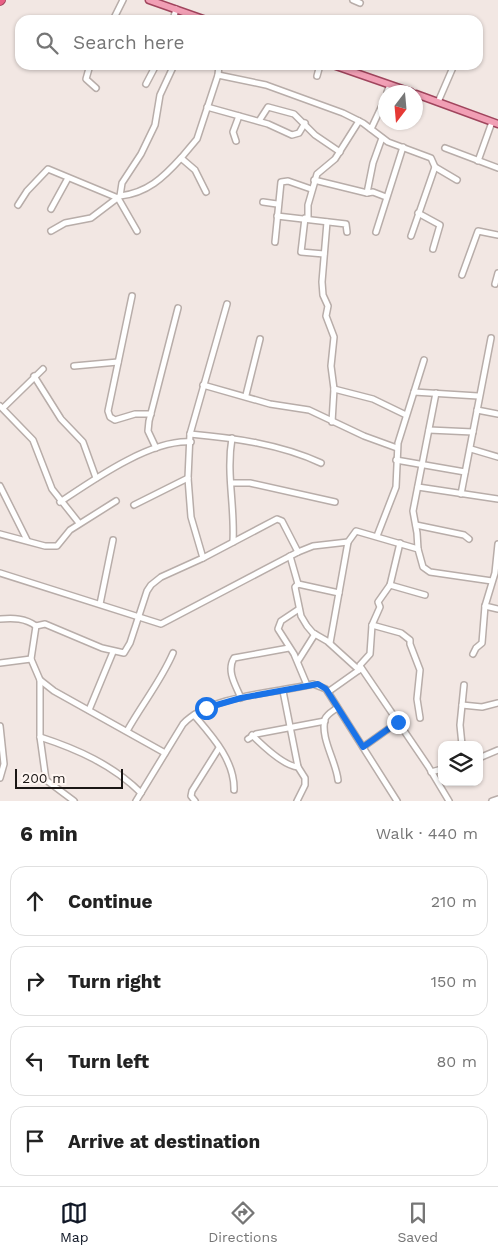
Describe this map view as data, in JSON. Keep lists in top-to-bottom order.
{
  "scale_bar": "200 m",
  "north": "bottom",
  "page": {
    "search": "Search here",
    "scale": "200 m",
    "heading": ["6 min", "Walk · 440 m"],
    "list": [
      ["Continue", "210 m"],
      ["Turn right", "150 m"],
      ["Turn left", "80 m"],
      "Arrive at destination"
    ],
    "nav": ["Map", "Directions", "Saved"]
  }
}
